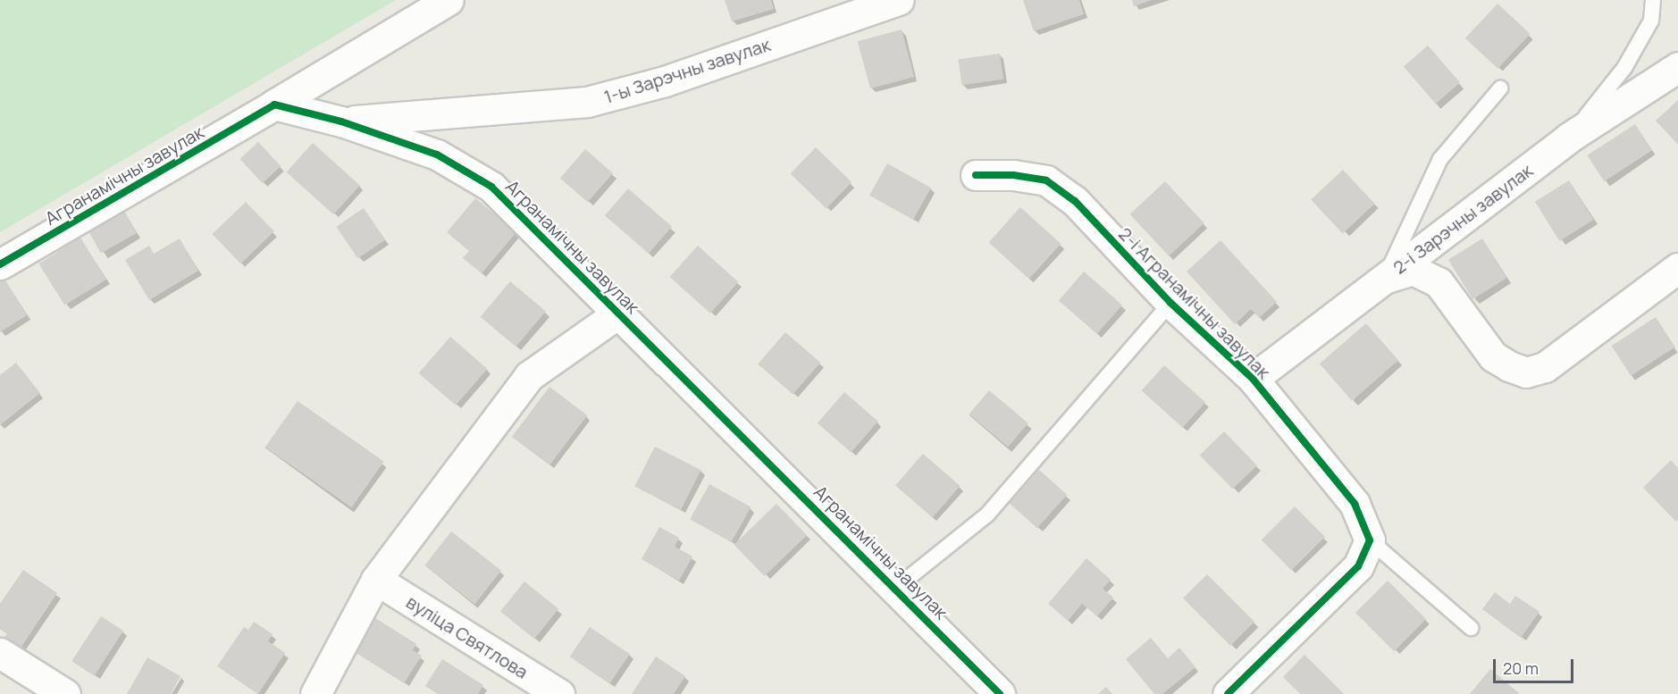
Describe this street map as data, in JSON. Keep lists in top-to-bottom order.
{
  "streets": {
    "street": [
      "1-ы Зарэчны завулак",
      "Агранамічны завулак",
      "2-і Зарэчны завулак",
      "2-і Агранамічны завулак",
      "вуліца Святлова"
    ]
  },
  "crossings": [
    ["1-ы Зарэчны завулак", "Агранамічны завулак"],
    ["2-і Зарэчны завулак", "2-і Агранамічны завулак"]
  ],
  "scale_bar": "20 m"
}
